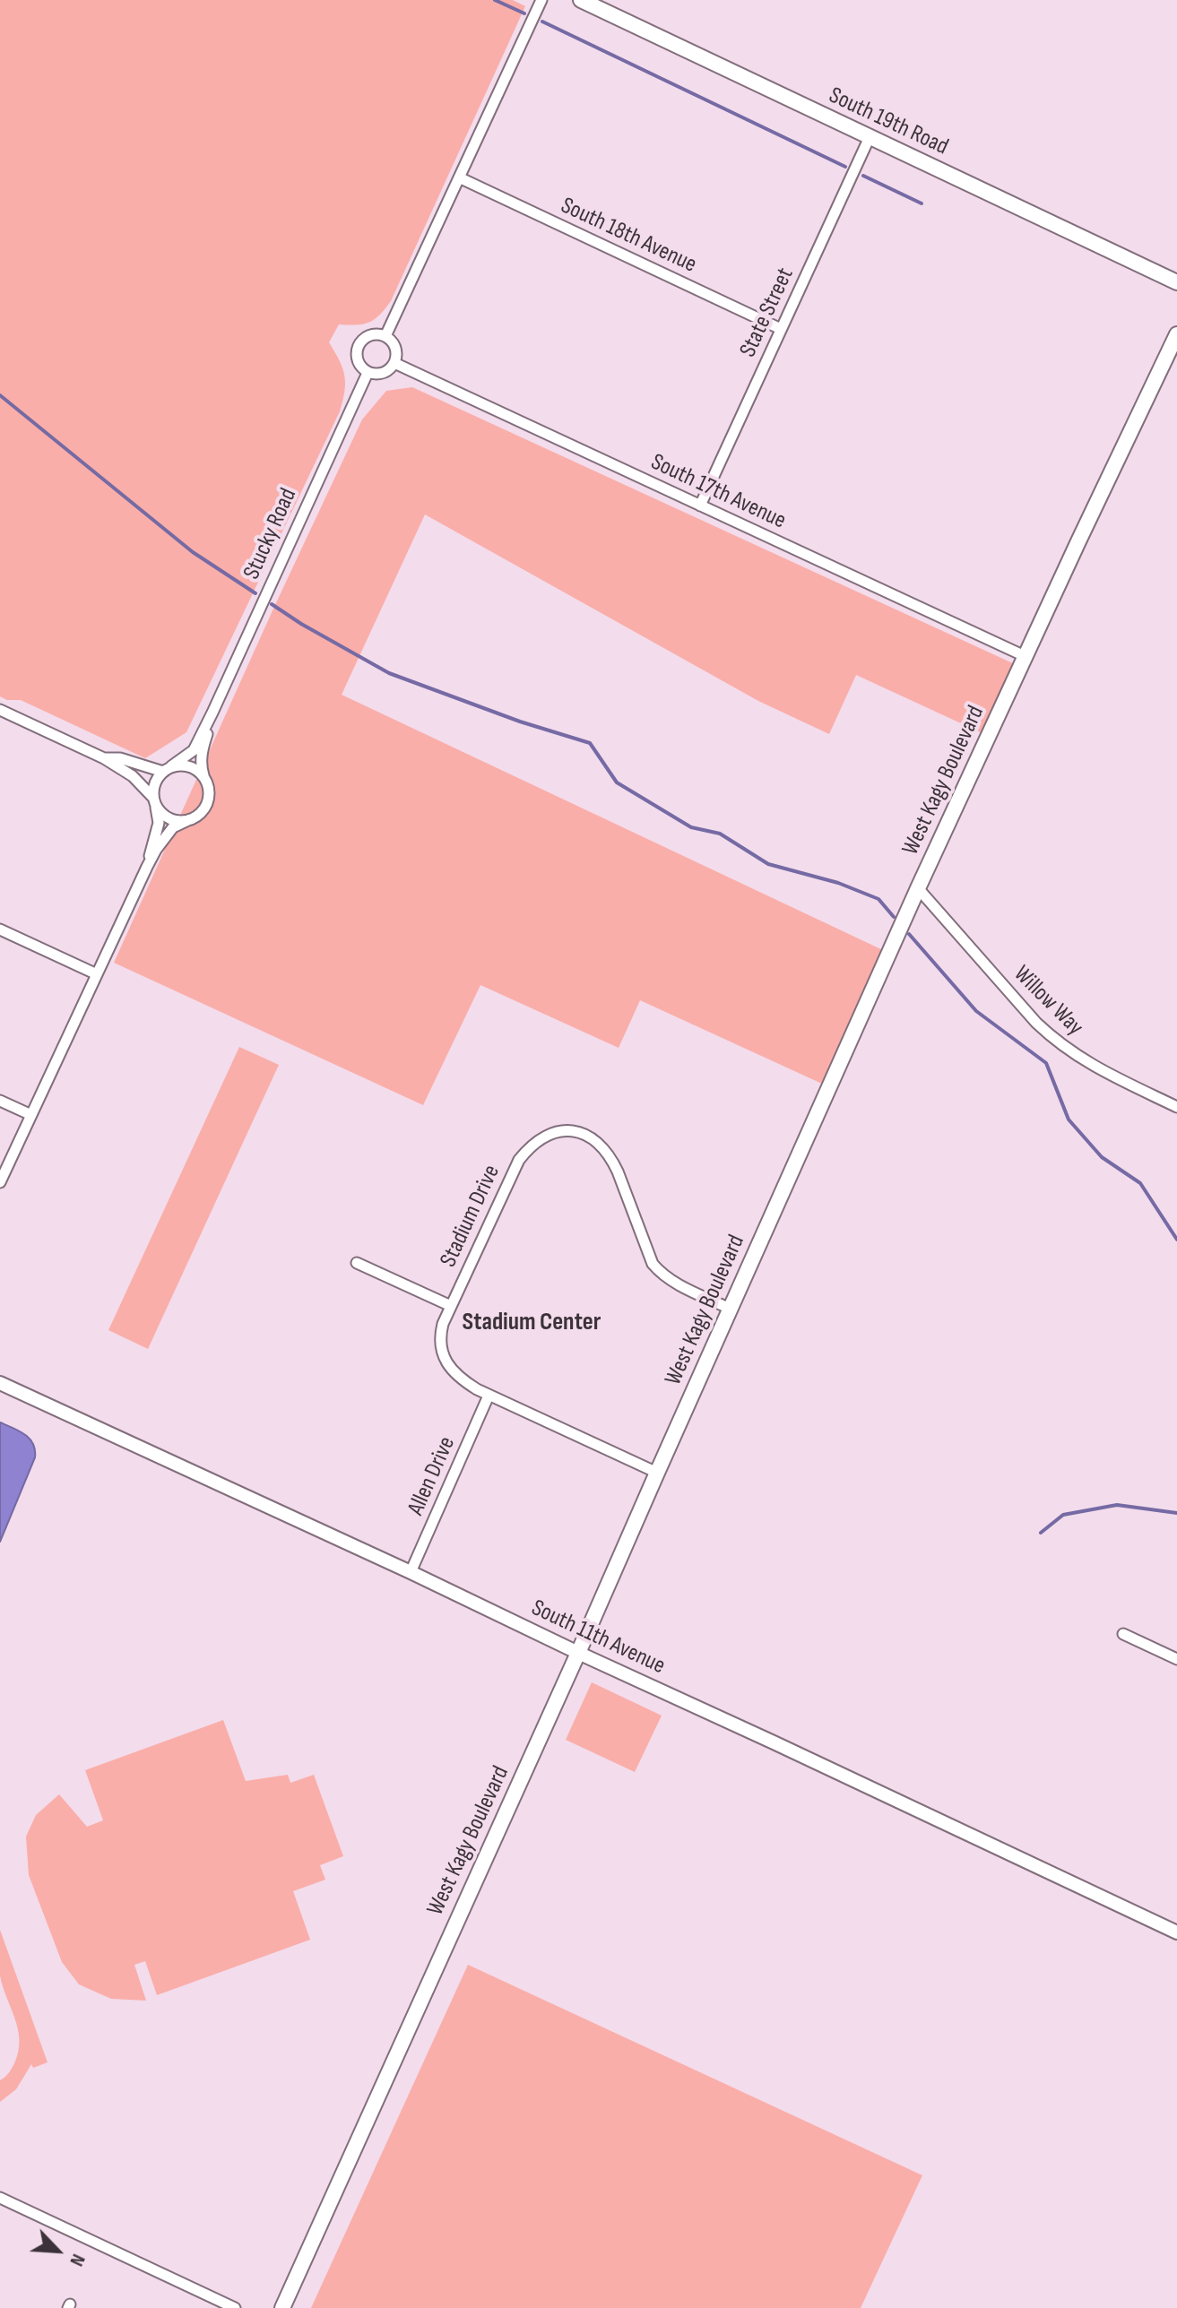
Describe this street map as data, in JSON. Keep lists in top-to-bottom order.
{
  "streets": {
    "main road": ["South 19th Road", "West Kagy Boulevard"],
    "street": [
      "South 18th Avenue",
      "State Street",
      "South 17th Avenue",
      "Stucky Road",
      "Willow Way",
      "Stadium Drive",
      "Allen Drive",
      "South 11th Avenue"
    ]
  },
  "crossings": [
    ["South 19th Road", "State Street"],
    ["South 18th Avenue", "State Street"],
    ["State Street", "South 17th Avenue"],
    ["South 17th Avenue", "Stucky Road"],
    ["South 17th Avenue", "West Kagy Boulevard"],
    ["West Kagy Boulevard", "Willow Way"],
    ["West Kagy Boulevard", "Stadium Drive"],
    ["West Kagy Boulevard", "South 11th Avenue"],
    ["Stadium Drive", "Allen Drive"],
    ["Allen Drive", "South 11th Avenue"]
  ],
  "districts": ["Stadium Center"],
  "north": "bottom right"
}
